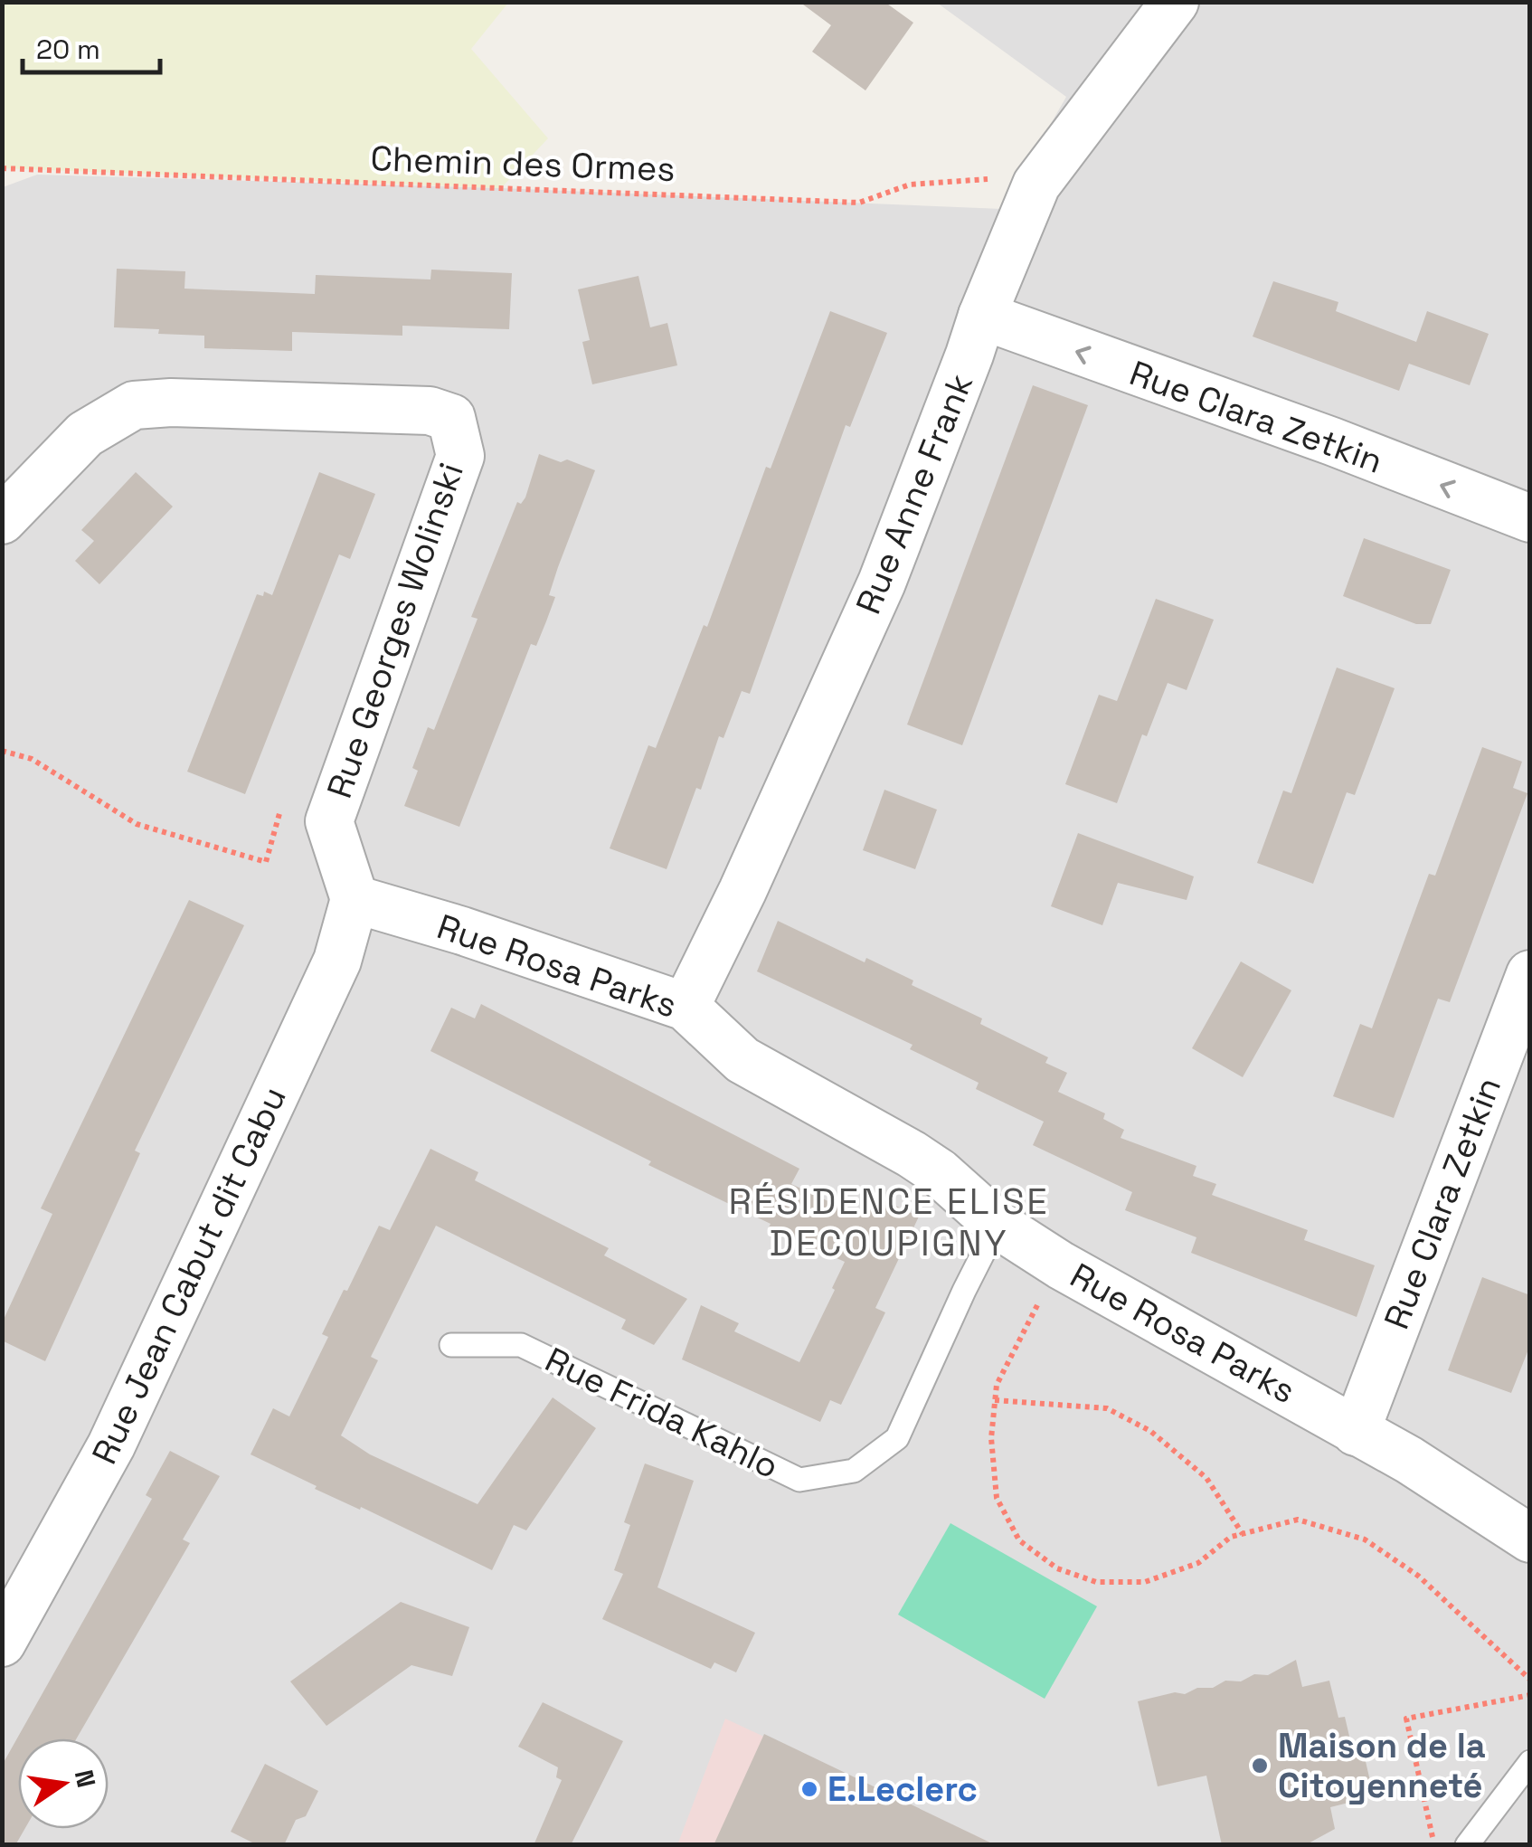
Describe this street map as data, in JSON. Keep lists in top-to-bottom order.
{
  "streets": {
    "street": [
      "Rue Clara Zetkin",
      "Rue Anne Frank",
      "Rue Georges Wolinski",
      "Rue Rosa Parks",
      "Rue Jean Cabut dit Cabu"
    ],
    "lane": ["Rue Frida Kahlo"],
    "path": ["Chemin des Ormes"]
  },
  "crossings": [
    ["Chemin des Ormes", "Rue Anne Frank"],
    ["Rue Clara Zetkin", "Rue Anne Frank"],
    ["Rue Clara Zetkin", "Rue Rosa Parks"],
    ["Rue Anne Frank", "Rue Rosa Parks"],
    ["Rue Georges Wolinski", "Rue Rosa Parks"],
    ["Rue Georges Wolinski", "Rue Jean Cabut dit Cabu"],
    ["Rue Rosa Parks", "Rue Jean Cabut dit Cabu"],
    ["Rue Rosa Parks", "Rue Frida Kahlo"]
  ],
  "one_way": ["Rue Clara Zetkin"],
  "districts": ["RÉSIDENCE ELISE DECOUPIGNY"],
  "places": ["Maison de la Citoyenneté", "E.Leclerc"],
  "scale_bar": "20 m",
  "north": "right"
}
